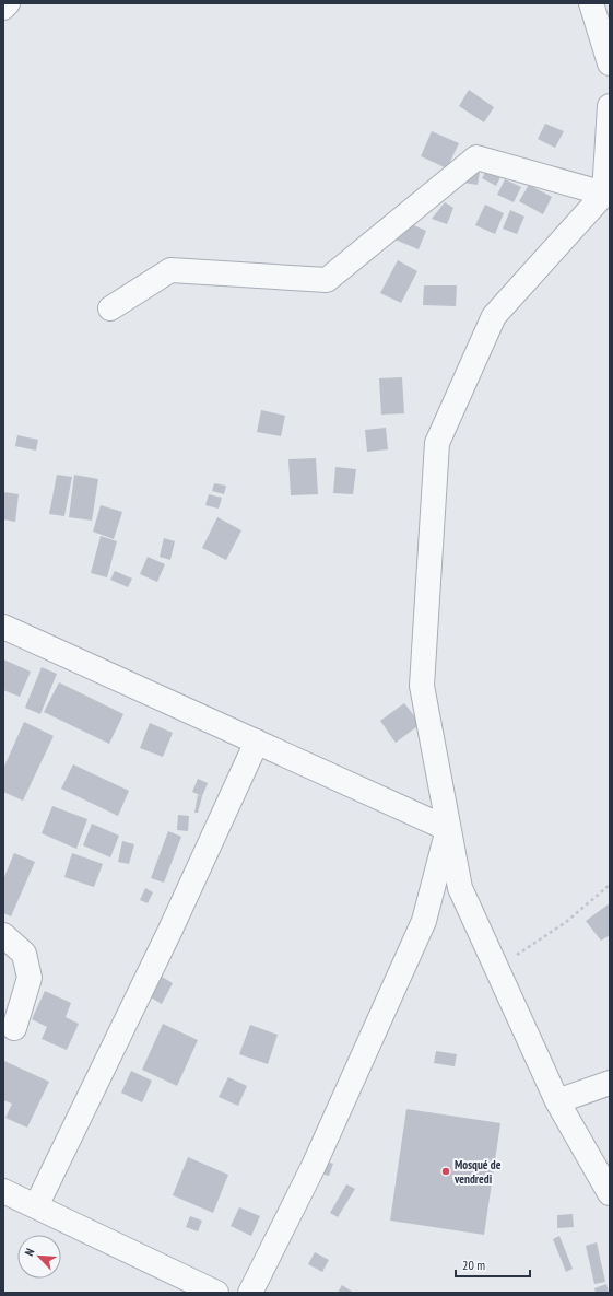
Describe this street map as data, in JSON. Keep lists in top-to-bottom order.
{
  "places": ["Mosqué de vendredi"],
  "scale_bar": "20 m",
  "north": "top left"
}
